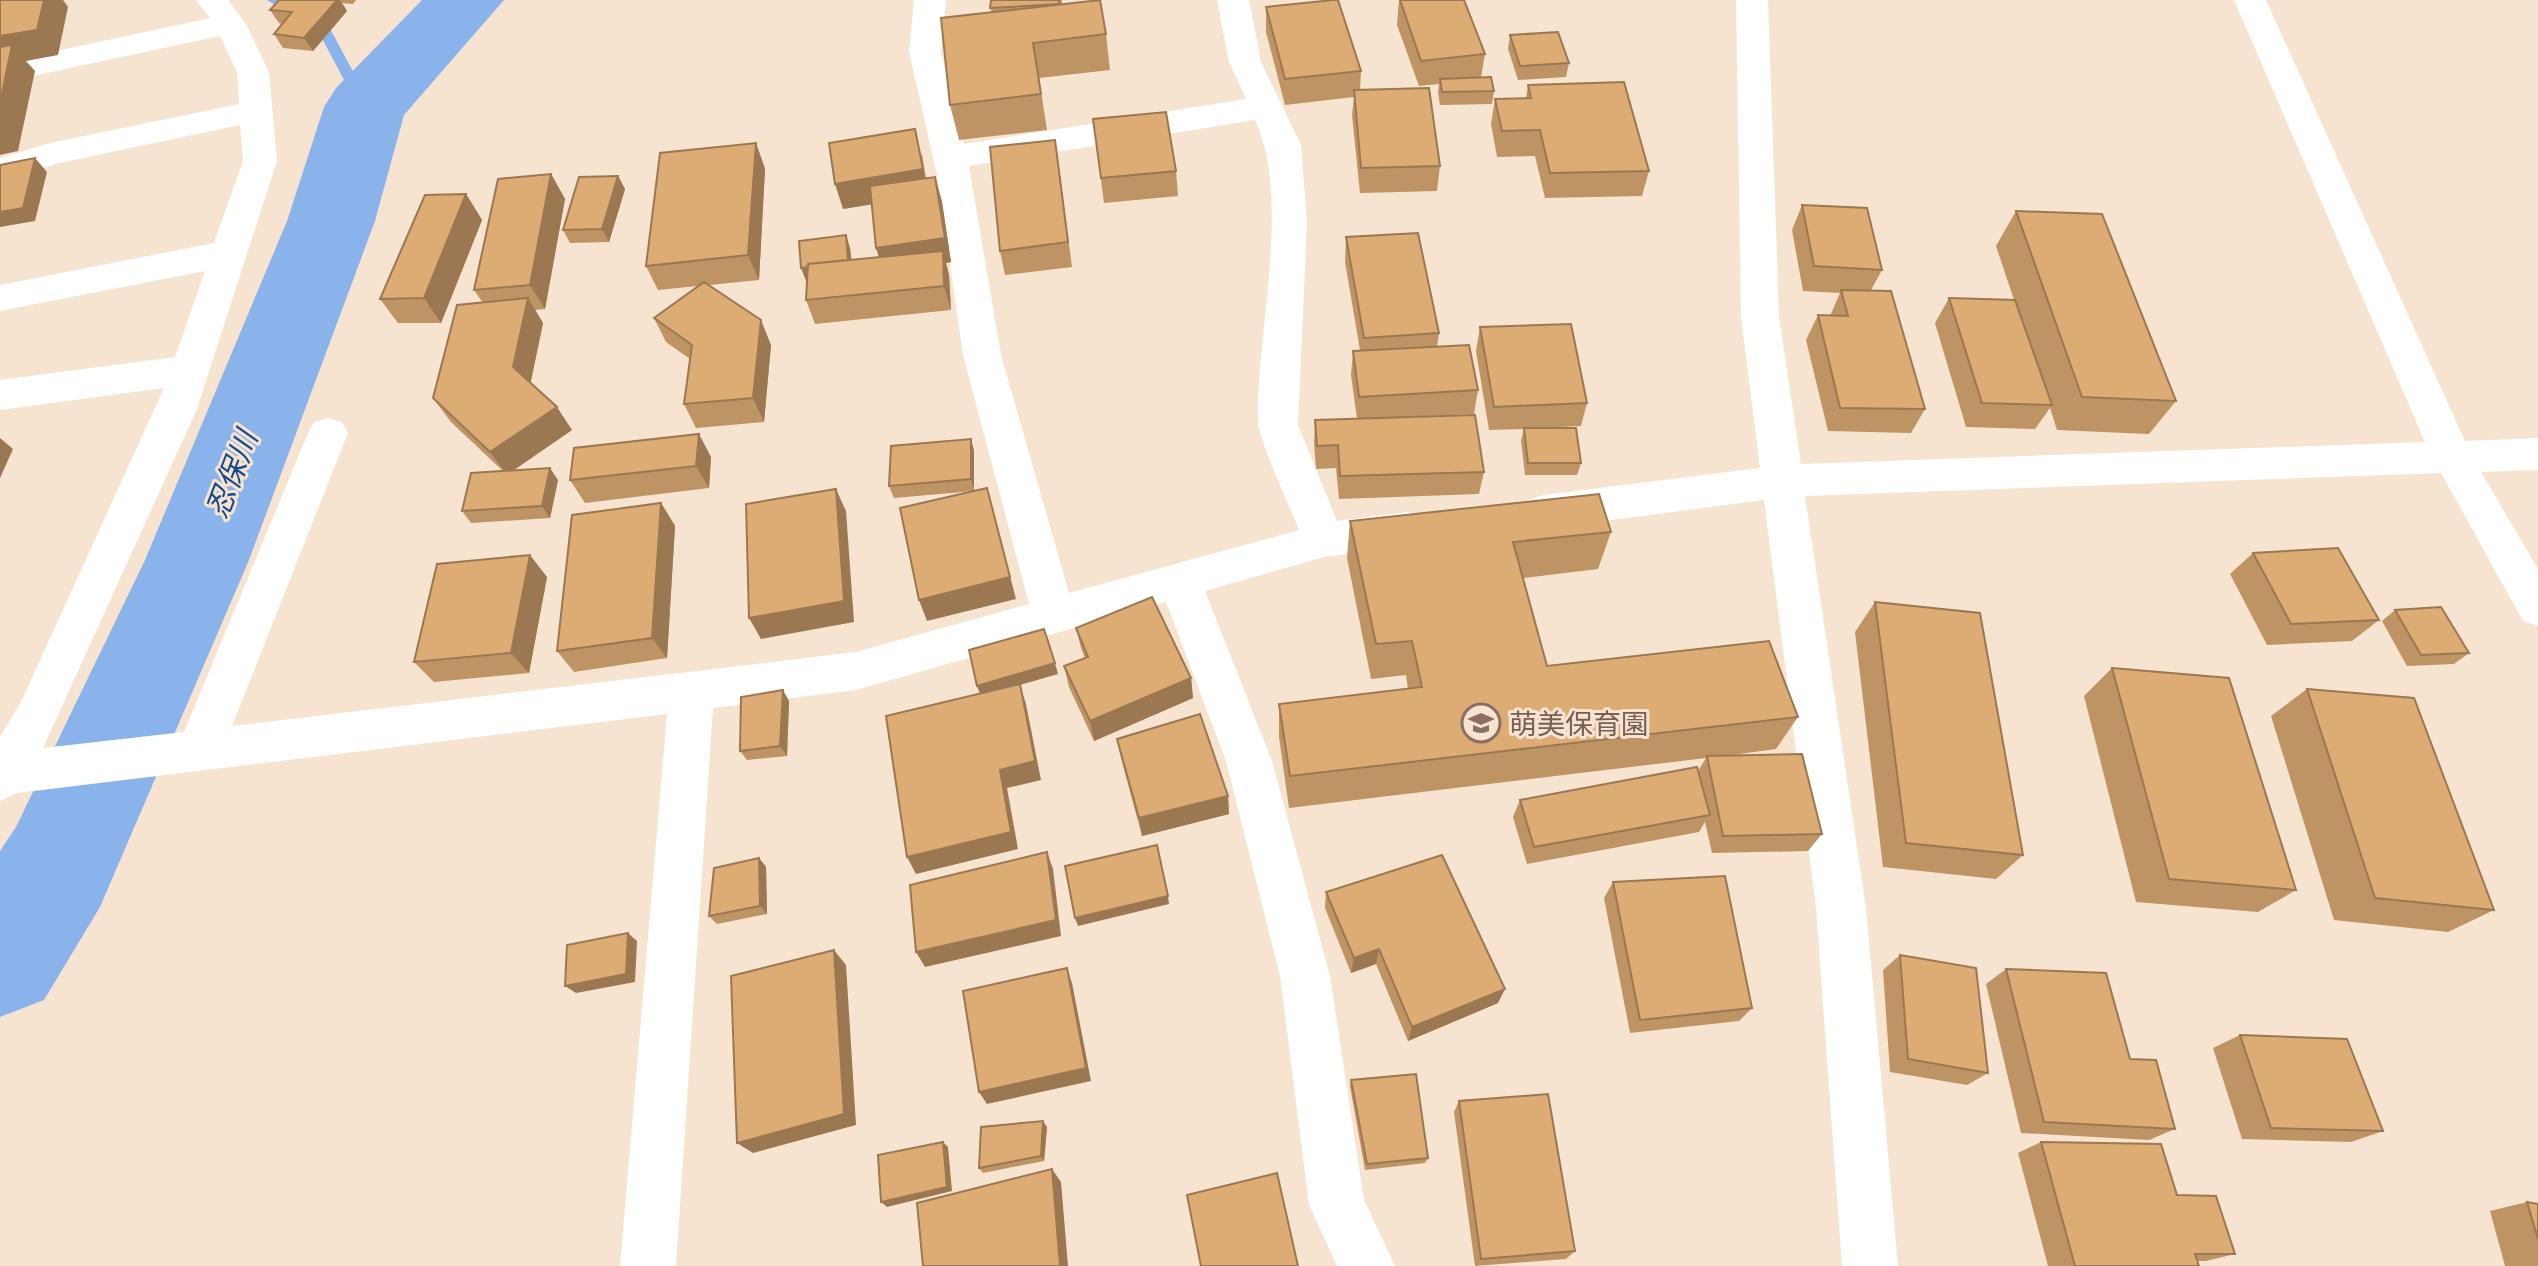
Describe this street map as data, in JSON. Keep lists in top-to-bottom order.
{
  "water": ["忍保川"],
  "places": {
    "school or university": ["萌美保育園"]
  }
}
